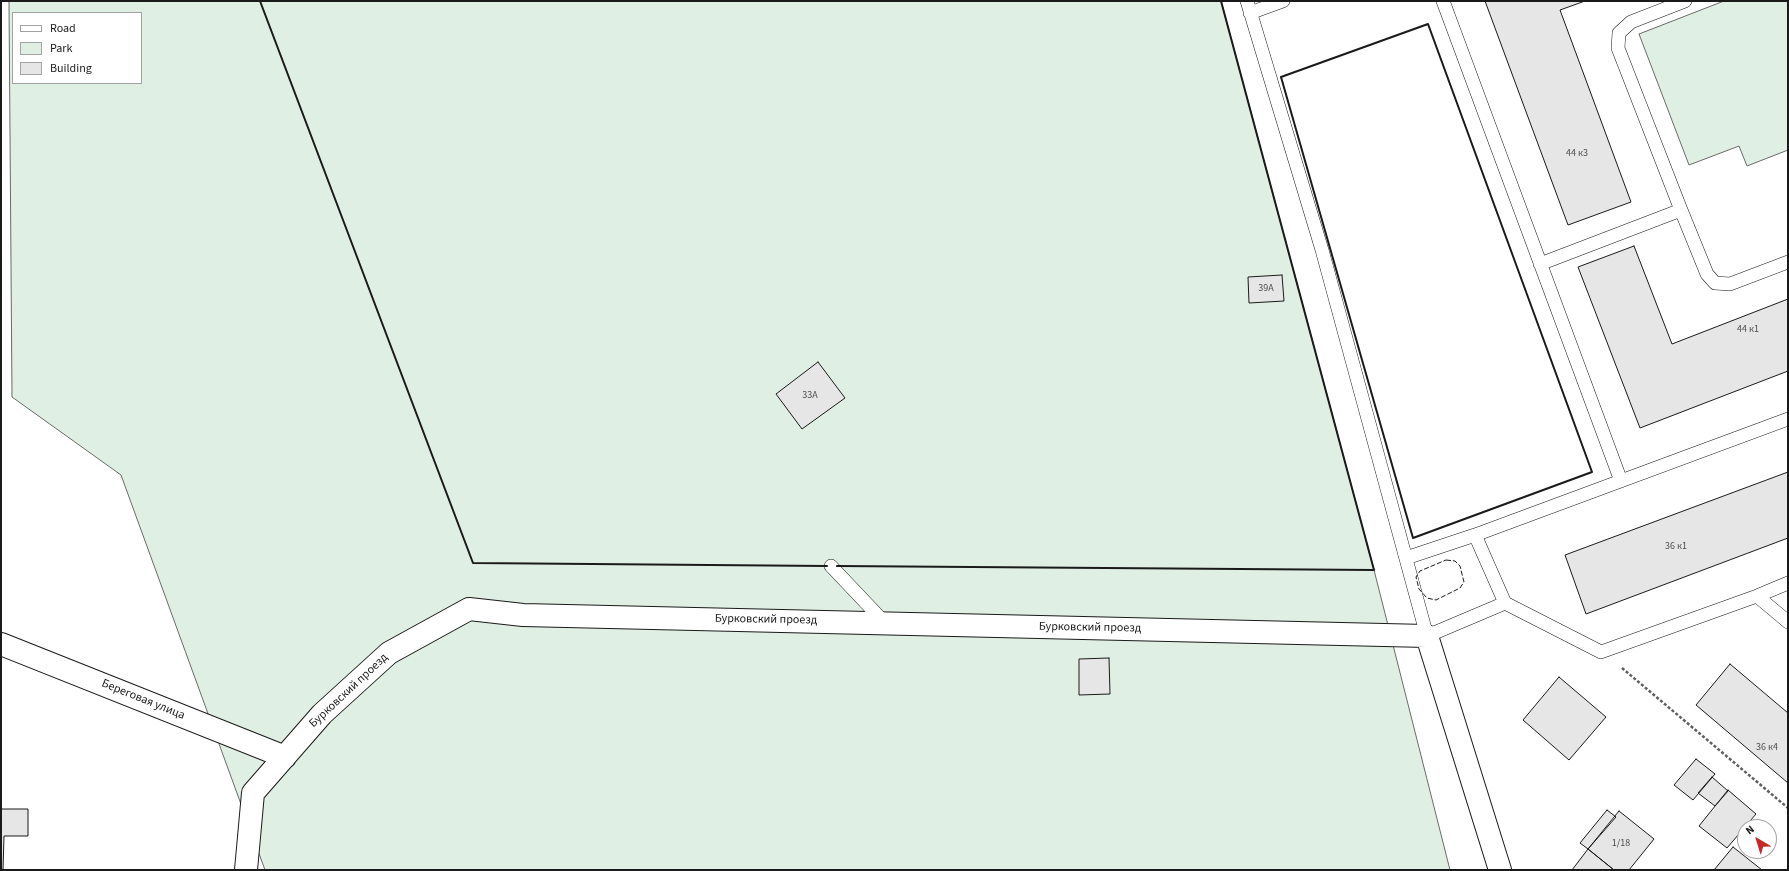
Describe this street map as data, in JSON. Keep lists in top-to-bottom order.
{
  "streets": {
    "street": ["Бурковский проезд", "Береговая улица"]
  },
  "crossings": [
    ["Бурковский проезд", "Береговая улица"]
  ],
  "house_numbers": [
    "44 к3",
    "39А",
    "44 к1",
    "33А",
    "36 к1",
    "36 к4",
    "1/18"
  ],
  "legend": ["Road", "Park", "Building"],
  "north": "top left"
}
